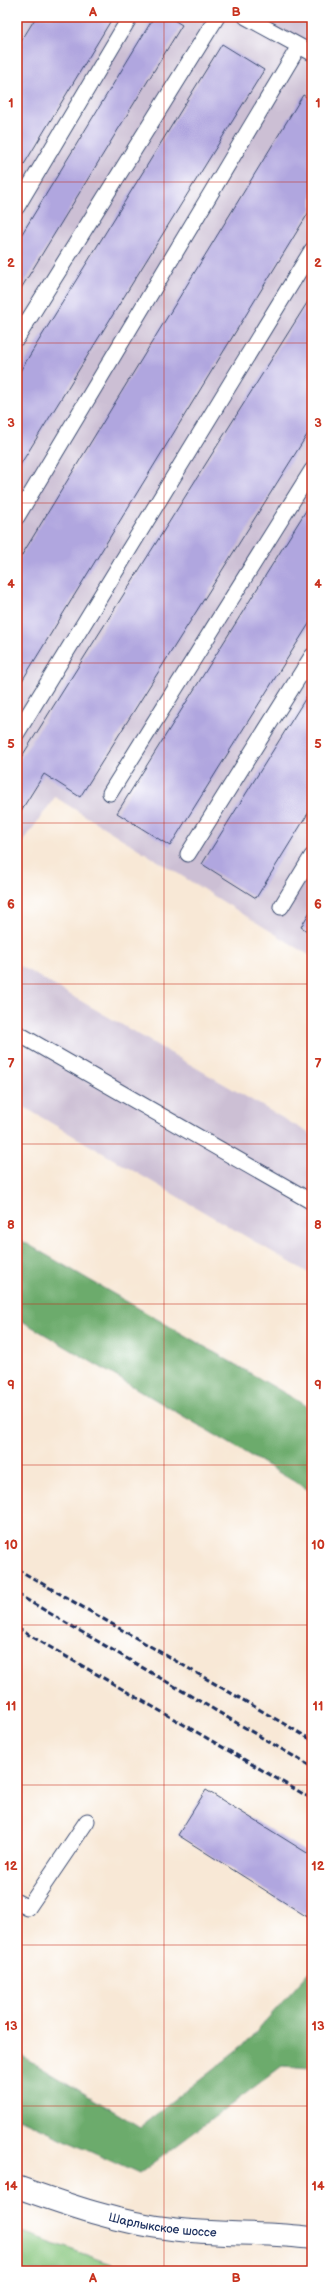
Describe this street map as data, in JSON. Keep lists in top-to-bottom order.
{
  "streets": {
    "street": ["Шарлыкское шоссе"]
  },
  "grid": {
    "columns": ["A", "B"],
    "rows": [
      "1",
      "2",
      "3",
      "4",
      "5",
      "6",
      "7",
      "8",
      "9",
      "10",
      "11",
      "12",
      "13",
      "14"
    ]
  }
}
